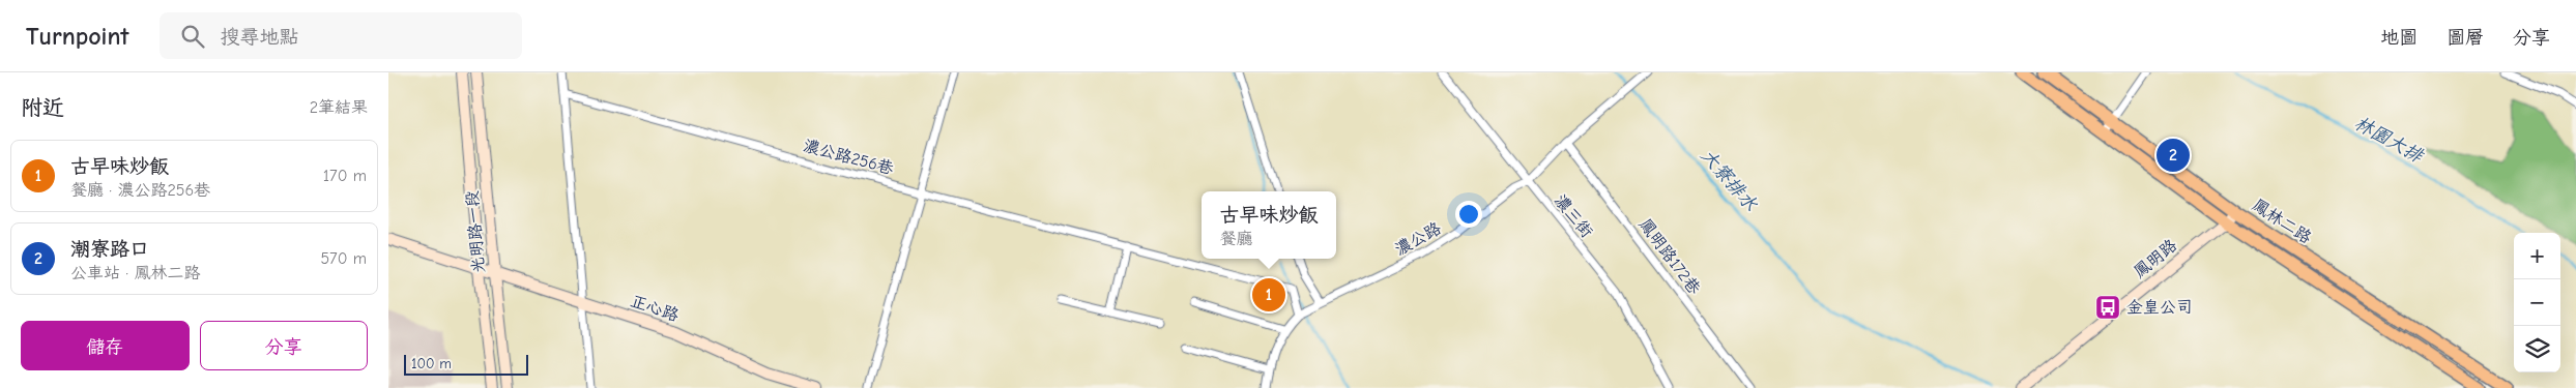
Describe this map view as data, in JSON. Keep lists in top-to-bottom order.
{
  "streets": {
    "main road": ["鳳林二路"],
    "street": [
      "濃公路256巷",
      "濃三街",
      "光明路一段",
      "濃公路",
      "鳳明路172巷",
      "鳳明路",
      "正心路"
    ]
  },
  "crossings": [
    ["濃公路256巷", "濃公路"],
    ["濃三街", "濃公路"],
    ["鳳林二路", "鳳明路"],
    ["光明路一段", "正心路"],
    ["濃公路", "鳳明路172巷"]
  ],
  "water": ["林園大排", "大寮排水"],
  "places": {
    "bus stop": ["金皇公司"]
  },
  "scale_bar": "100 m",
  "page": {
    "header": "Turnpoint",
    "search": "搜尋地點",
    "nav": ["地圖", "圖層", "分享"],
    "heading": ["附近", "2筆結果"],
    "pins": ["2", "1"],
    "list": [
      {
        "mark": "1",
        "name": "古早味炒飯",
        "note": "餐廳 · 濃公路256巷",
        "value": "170 m"
      },
      {
        "mark": "2",
        "name": "潮寮路口",
        "note": "公車站 · 鳳林二路",
        "value": "570 m"
      }
    ],
    "popup": ["古早味炒飯", "餐廳"],
    "map_buttons": ["+", "−"],
    "buttons": ["儲存", "分享"],
    "scale": "100 m"
  }
}
